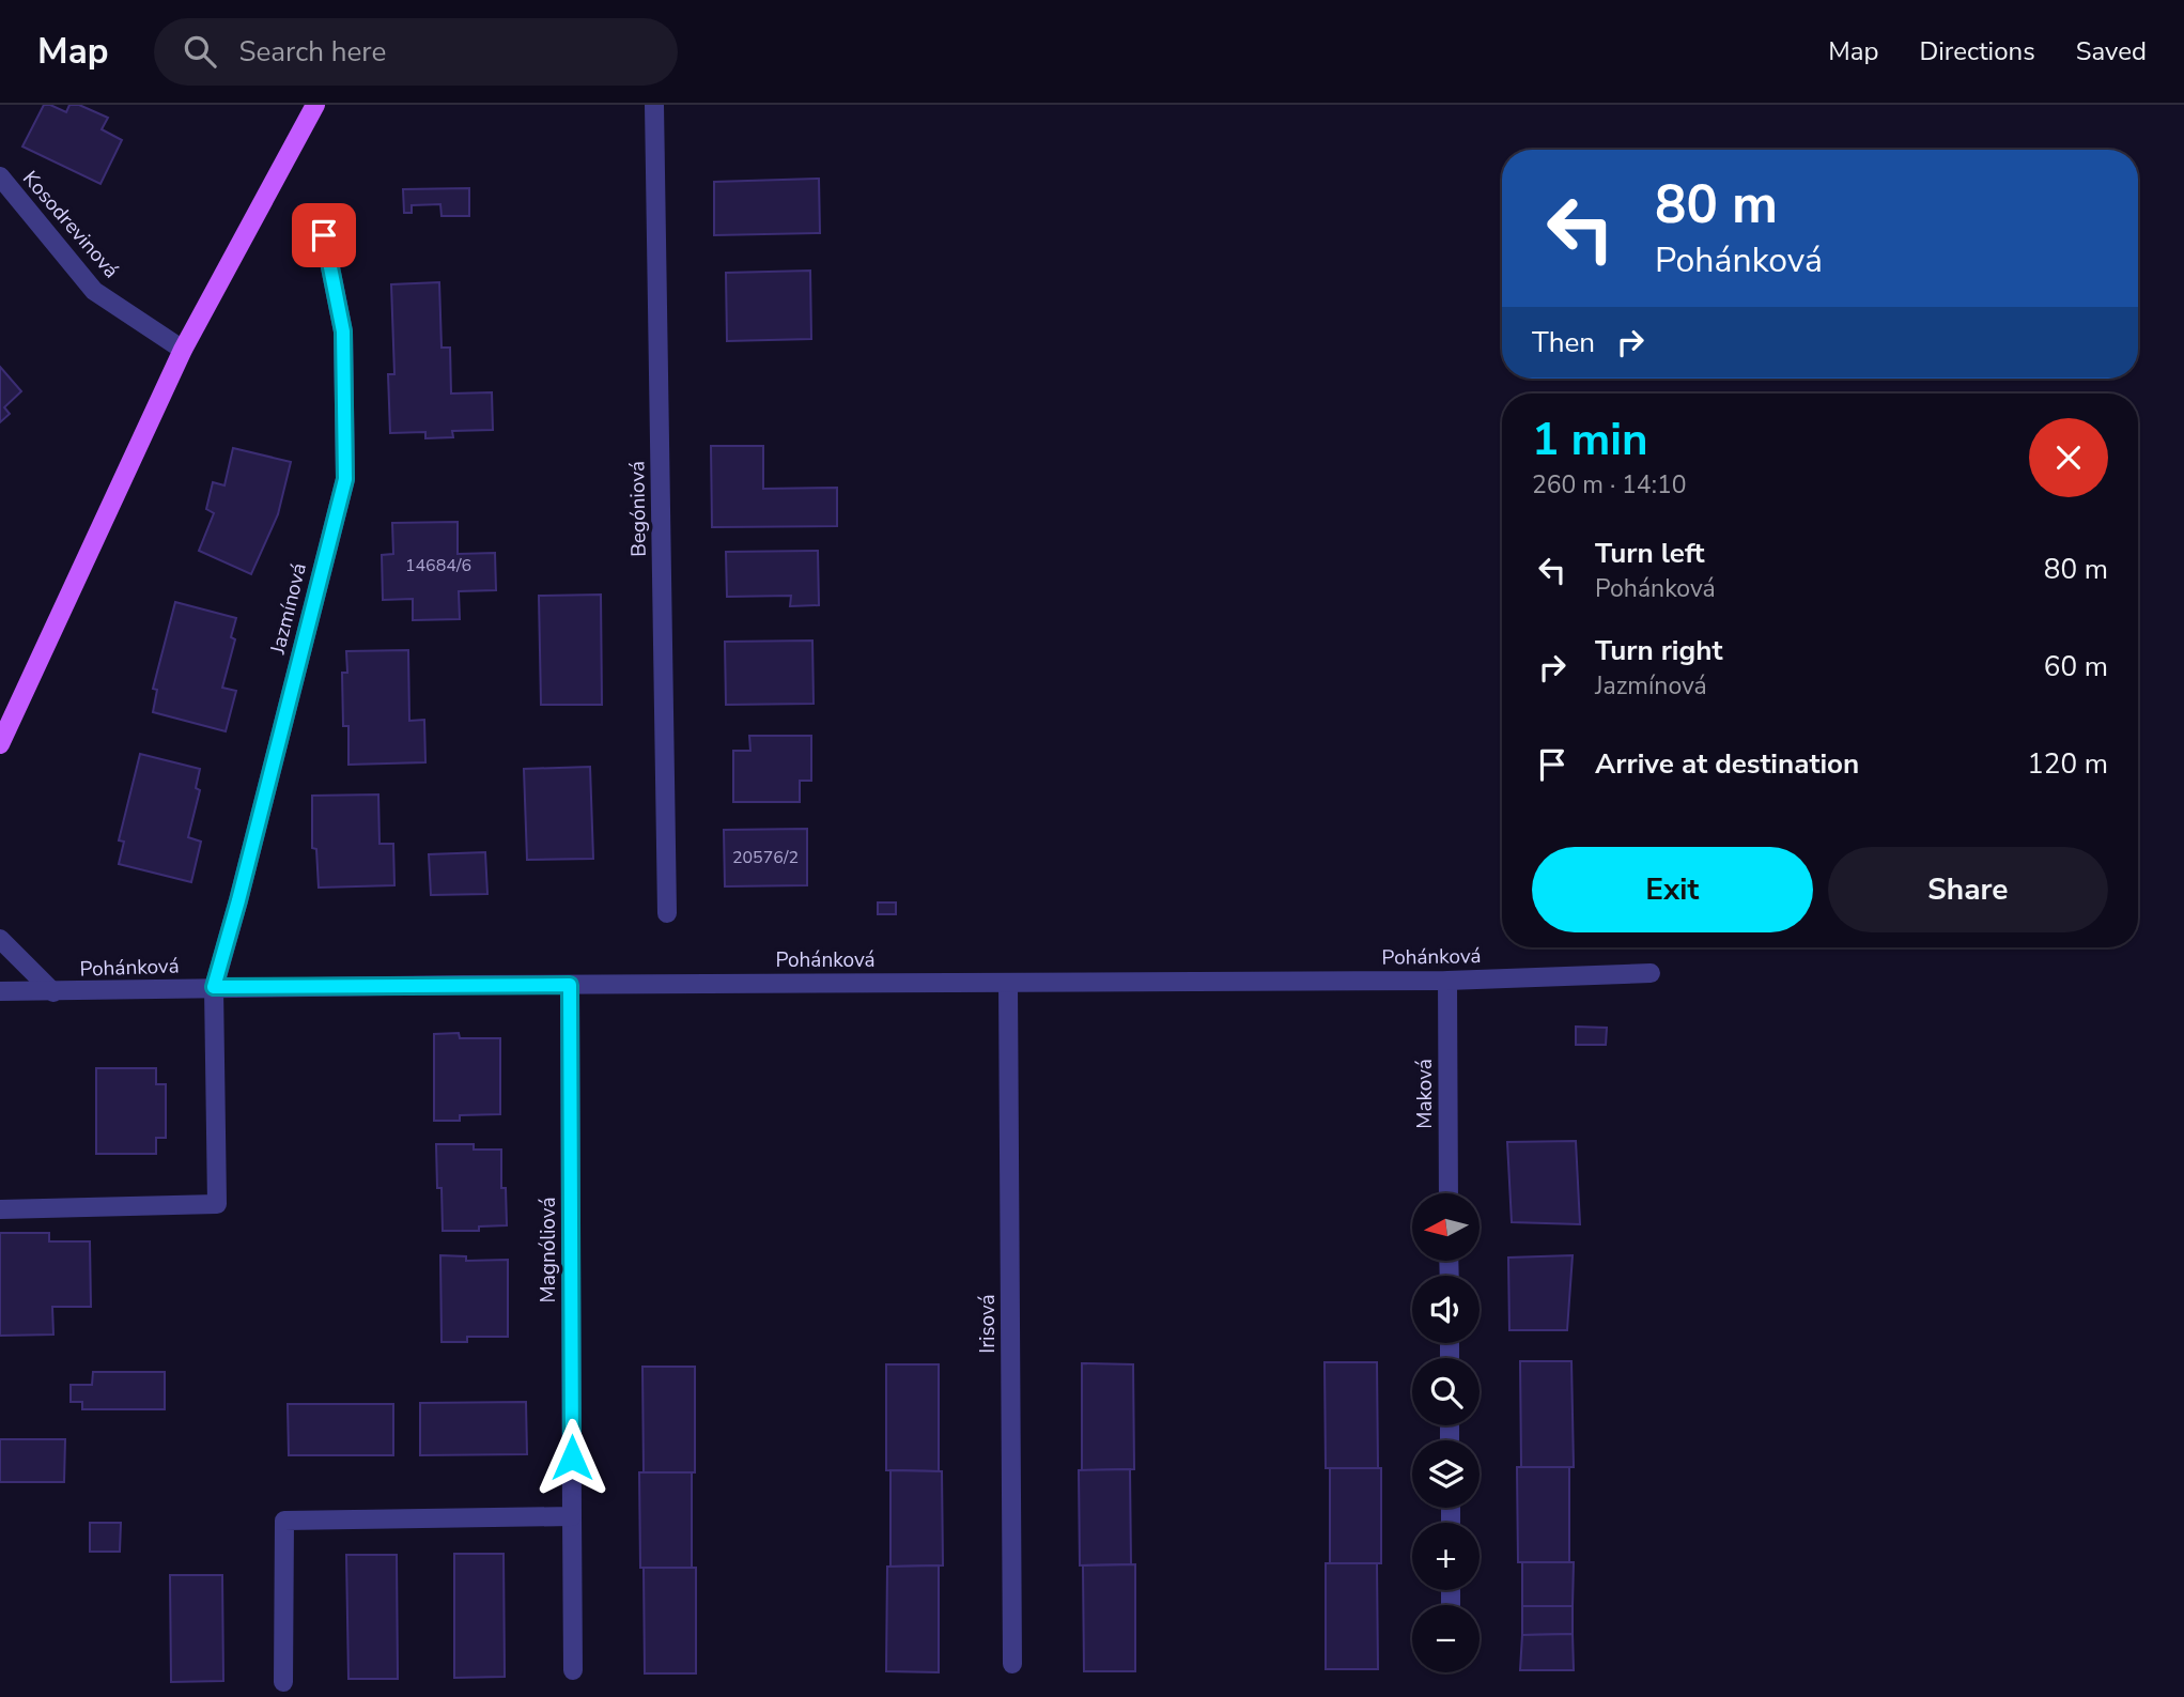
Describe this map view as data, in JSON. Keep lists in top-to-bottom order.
{
  "streets": {
    "street": [
      "Kosodrevinová",
      "Begóniová",
      "Jazmínová",
      "Pohánková",
      "Maková",
      "Magnóliová",
      "Irisová"
    ]
  },
  "crossings": [
    ["Jazmínová", "Pohánková"],
    ["Pohánková", "Maková"],
    ["Pohánková", "Magnóliová"],
    ["Pohánková", "Irisová"]
  ],
  "house_numbers": ["14684/6", "20576/2"],
  "north": "left",
  "page": {
    "header": "Map",
    "search": "Search here",
    "nav": ["Map", "Directions", "Saved"],
    "turn": ["80 m", "Pohánková"],
    "then": "Then",
    "heading": ["1 min", "260 m · 14:10"],
    "list": [
      {
        "name": "Turn left",
        "note": "Pohánková",
        "value": "80 m"
      },
      {
        "name": "Turn right",
        "note": "Jazmínová",
        "value": "60 m"
      },
      {
        "name": "Arrive at destination",
        "value": "120 m"
      }
    ],
    "buttons": ["Exit", "Share"],
    "map_buttons": ["+", "−"]
  }
}
